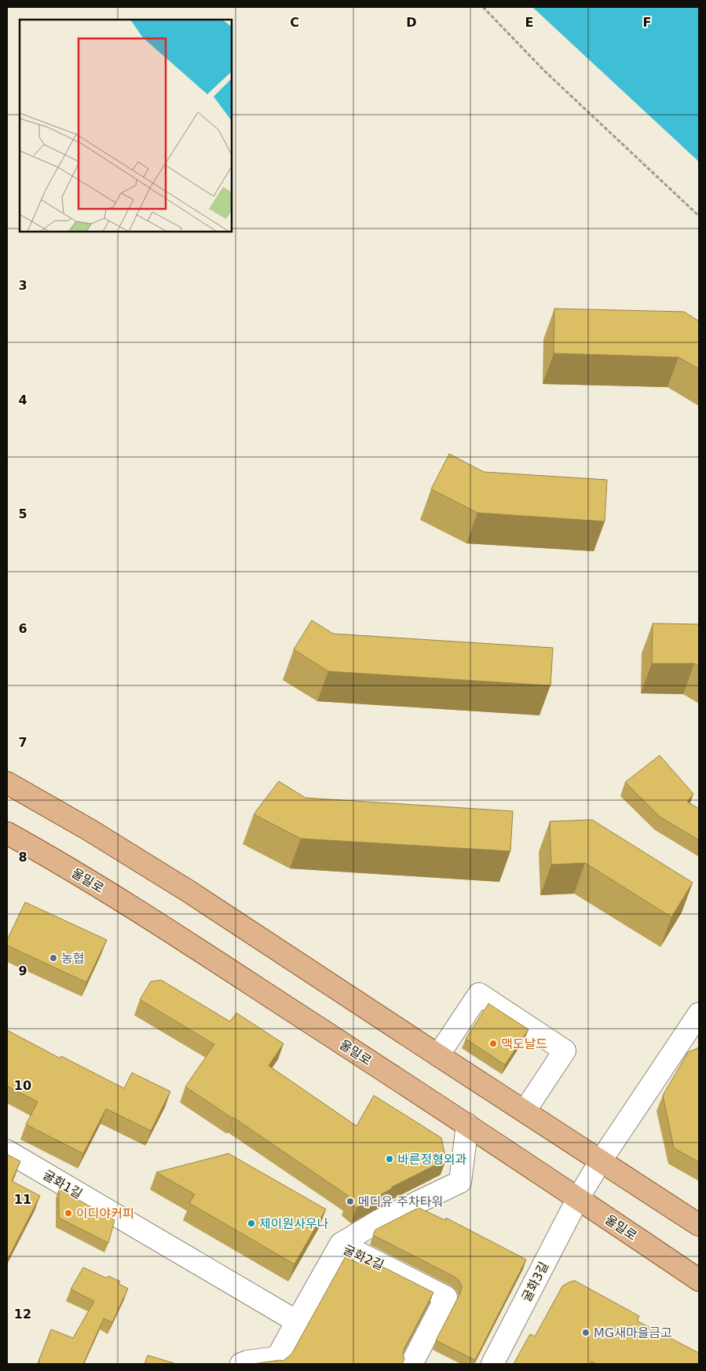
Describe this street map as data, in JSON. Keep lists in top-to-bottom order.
{
  "streets": {
    "main road": ["울밀로"],
    "street": ["굴화1길", "굴화2길", "굴화3길"]
  },
  "crossings": [
    ["울밀로", "굴화3길"],
    ["굴화1길", "굴화2길"]
  ],
  "places": [
    "농협",
    "맥도날드",
    "바른정형외과",
    "메디유 주차타워",
    "이디야커피",
    "제이원사우나",
    "MG새마을금고"
  ],
  "grid": {
    "columns": [
      "C",
      "D",
      "E",
      "F"
    ],
    "rows": [
      "3",
      "4",
      "5",
      "6",
      "7",
      "8",
      "9",
      "10",
      "11",
      "12"
    ]
  }
}
